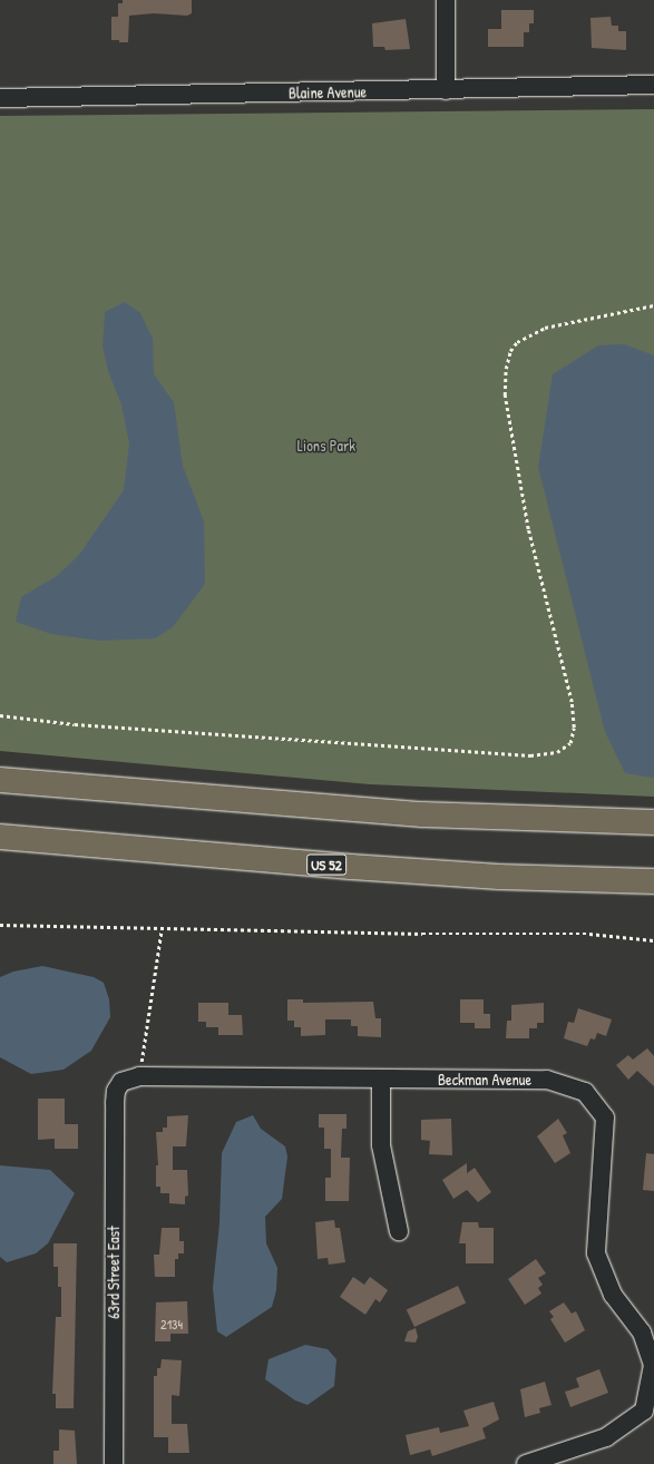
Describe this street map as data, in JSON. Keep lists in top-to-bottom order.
{
  "streets": {
    "highway": ["US 52"],
    "street": ["Blaine Avenue", "Beckman Avenue", "63rd Street East"]
  },
  "crossings": [
    ["Beckman Avenue", "63rd Street East"]
  ],
  "parks": ["Lions Park"],
  "house_numbers": ["2134"]
}
